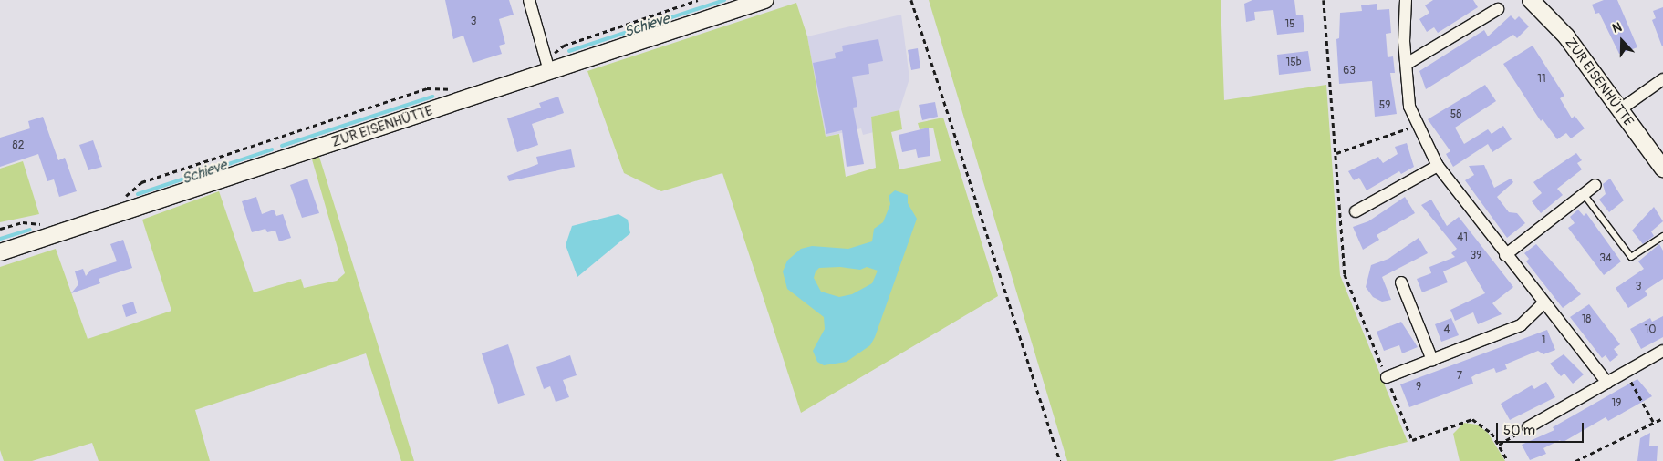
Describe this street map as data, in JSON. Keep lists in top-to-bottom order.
{
  "streets": {
    "street": ["ZUR EISENHÜTTE"]
  },
  "water": ["Schieve"],
  "house_numbers": [
    "3",
    "15",
    "15b",
    "63",
    "11",
    "59",
    "58",
    "82",
    "41",
    "39",
    "34",
    "3",
    "18",
    "4",
    "10",
    "1",
    "7",
    "9",
    "19"
  ],
  "scale_bar": "50 m",
  "north": "top"
}
